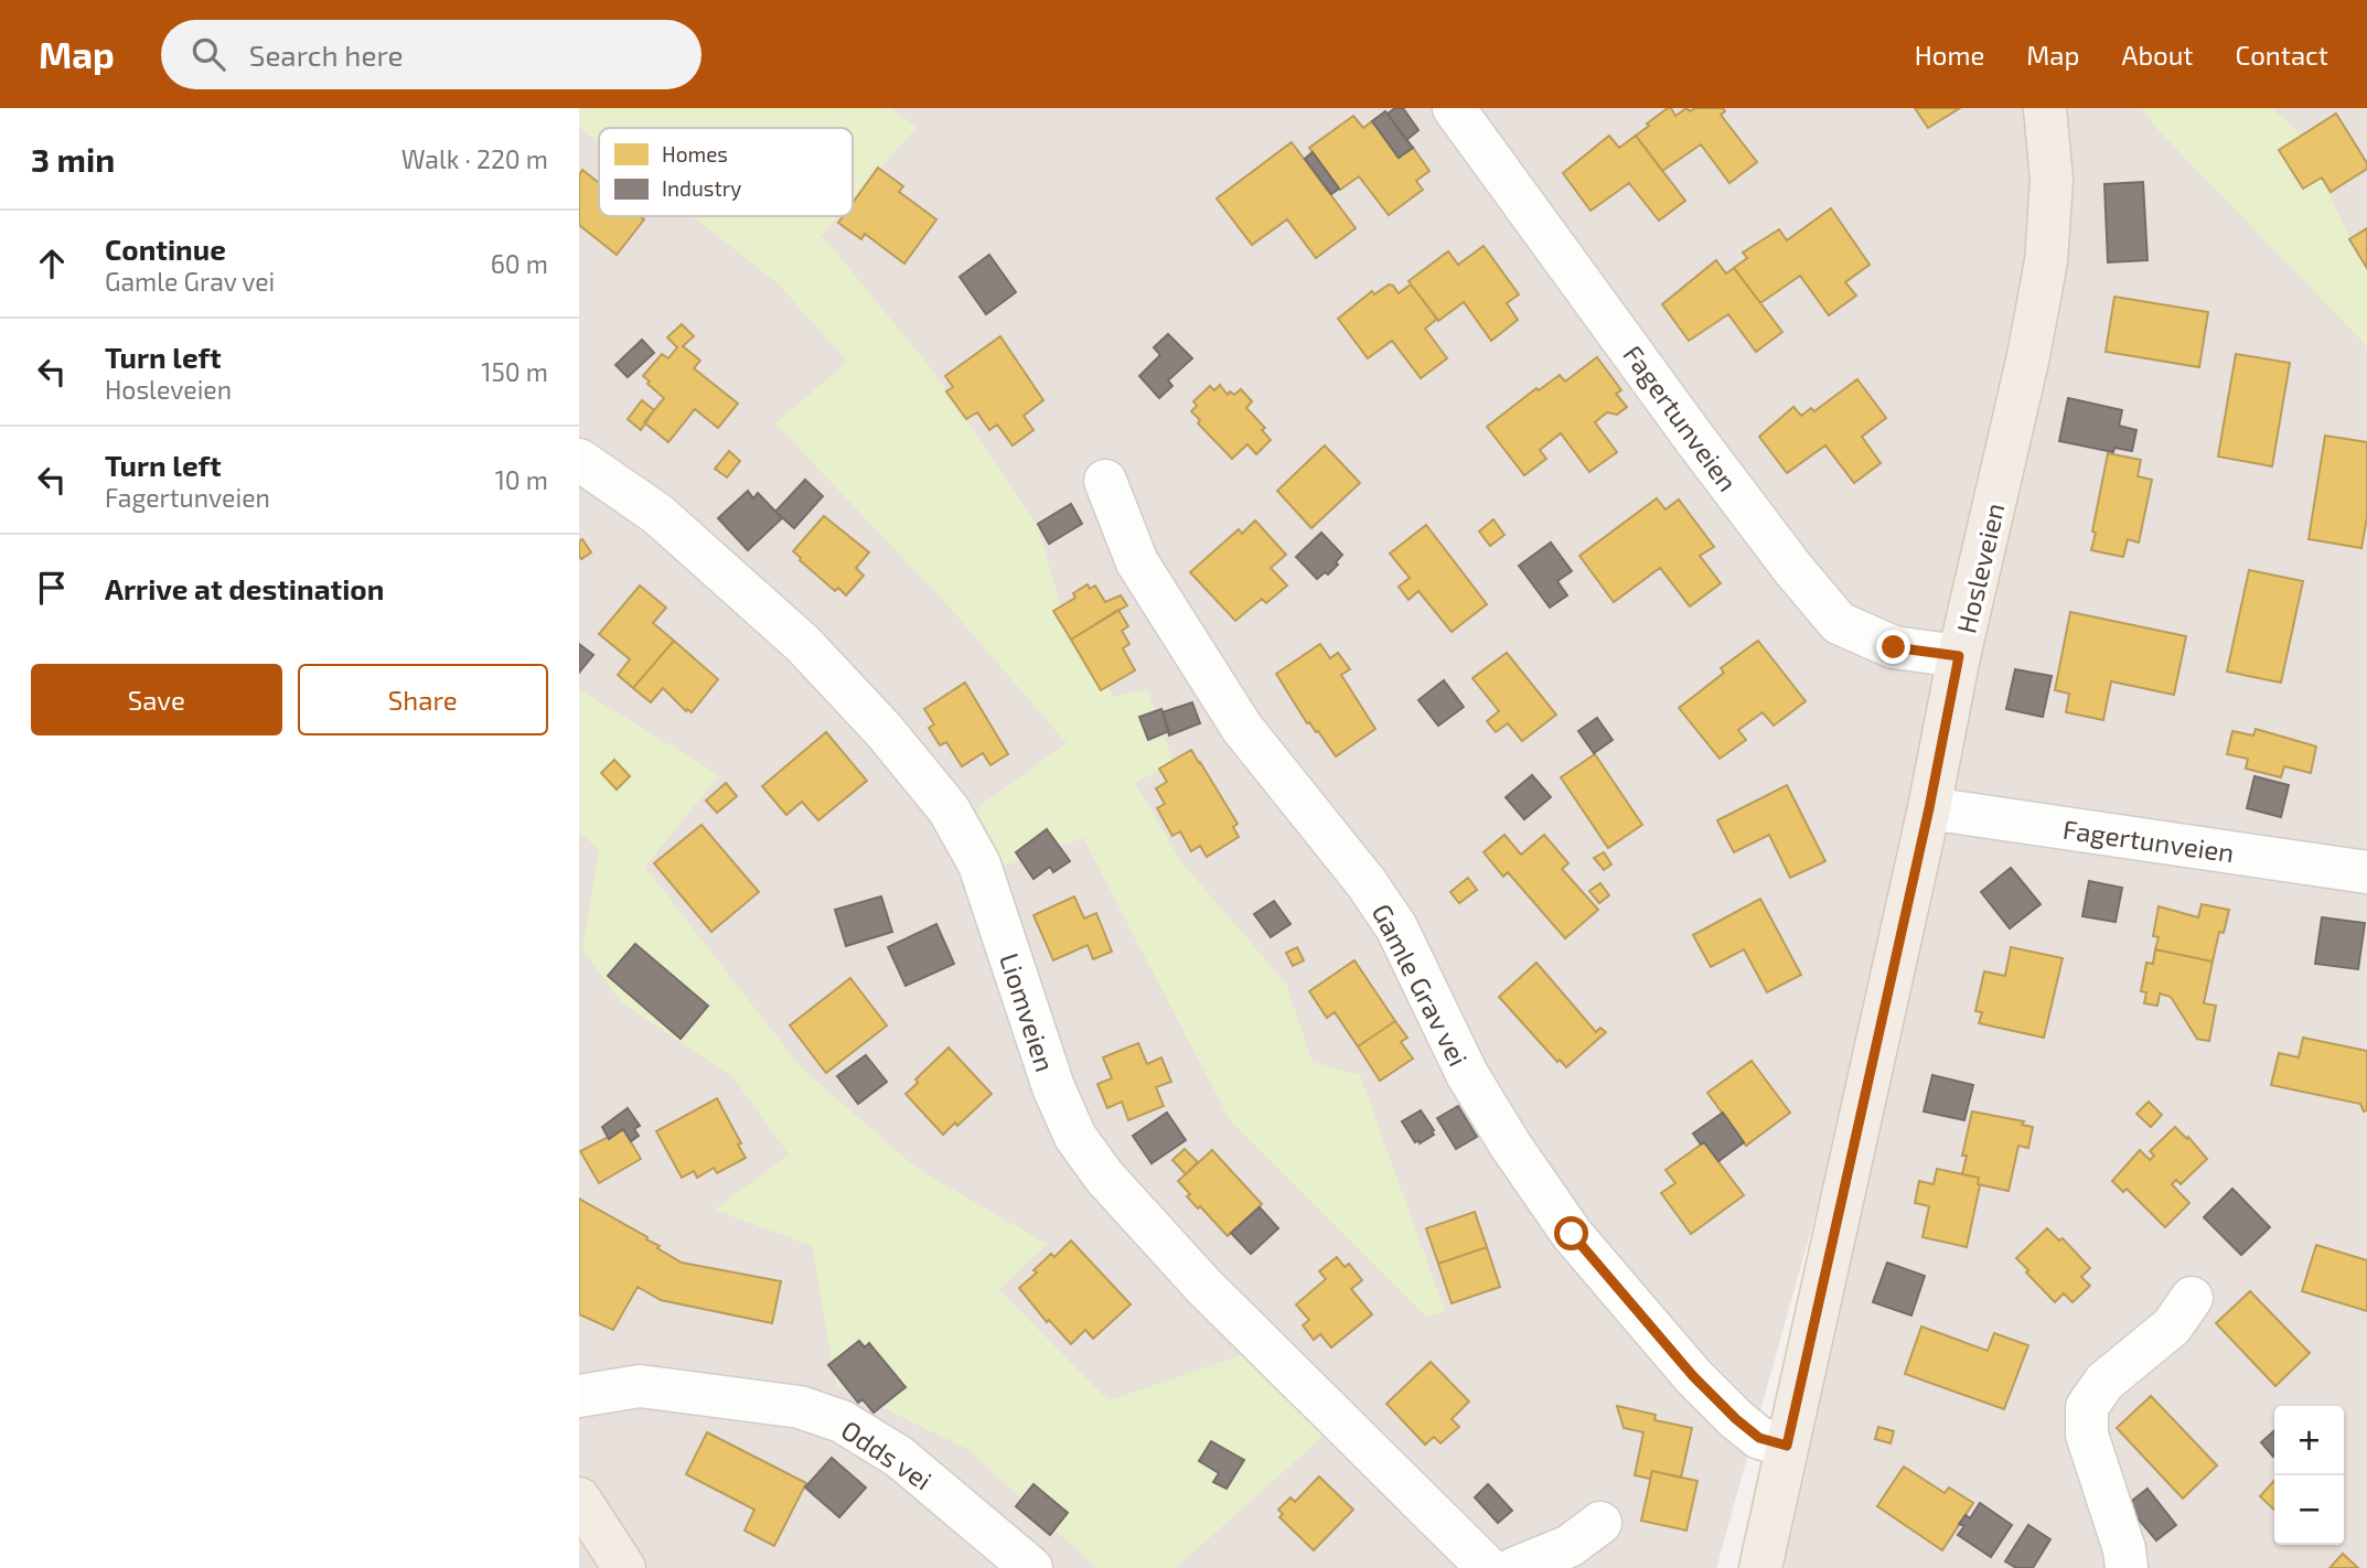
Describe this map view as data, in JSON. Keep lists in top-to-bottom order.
{
  "streets": {
    "main road": ["Hosleveien"],
    "street": [
      "Fagertunveien",
      "Gamle Grav vei",
      "Liomveien",
      "Odds vei"
    ]
  },
  "crossings": [
    ["Fagertunveien", "Hosleveien"],
    ["Hosleveien", "Gamle Grav vei"]
  ],
  "legend": ["Homes", "Industry"],
  "page": {
    "header": "Map",
    "search": "Search here",
    "nav": [
      "Home",
      "Map",
      "About",
      "Contact"
    ],
    "heading": ["3 min", "Walk · 220 m"],
    "list": [
      ["Continue", "Gamle Grav vei", "60 m"],
      ["Turn left", "Hosleveien", "150 m"],
      ["Turn left", "Fagertunveien", "10 m"],
      "Arrive at destination"
    ],
    "buttons": ["Save", "Share"],
    "map_buttons": ["+", "−"]
  }
}
